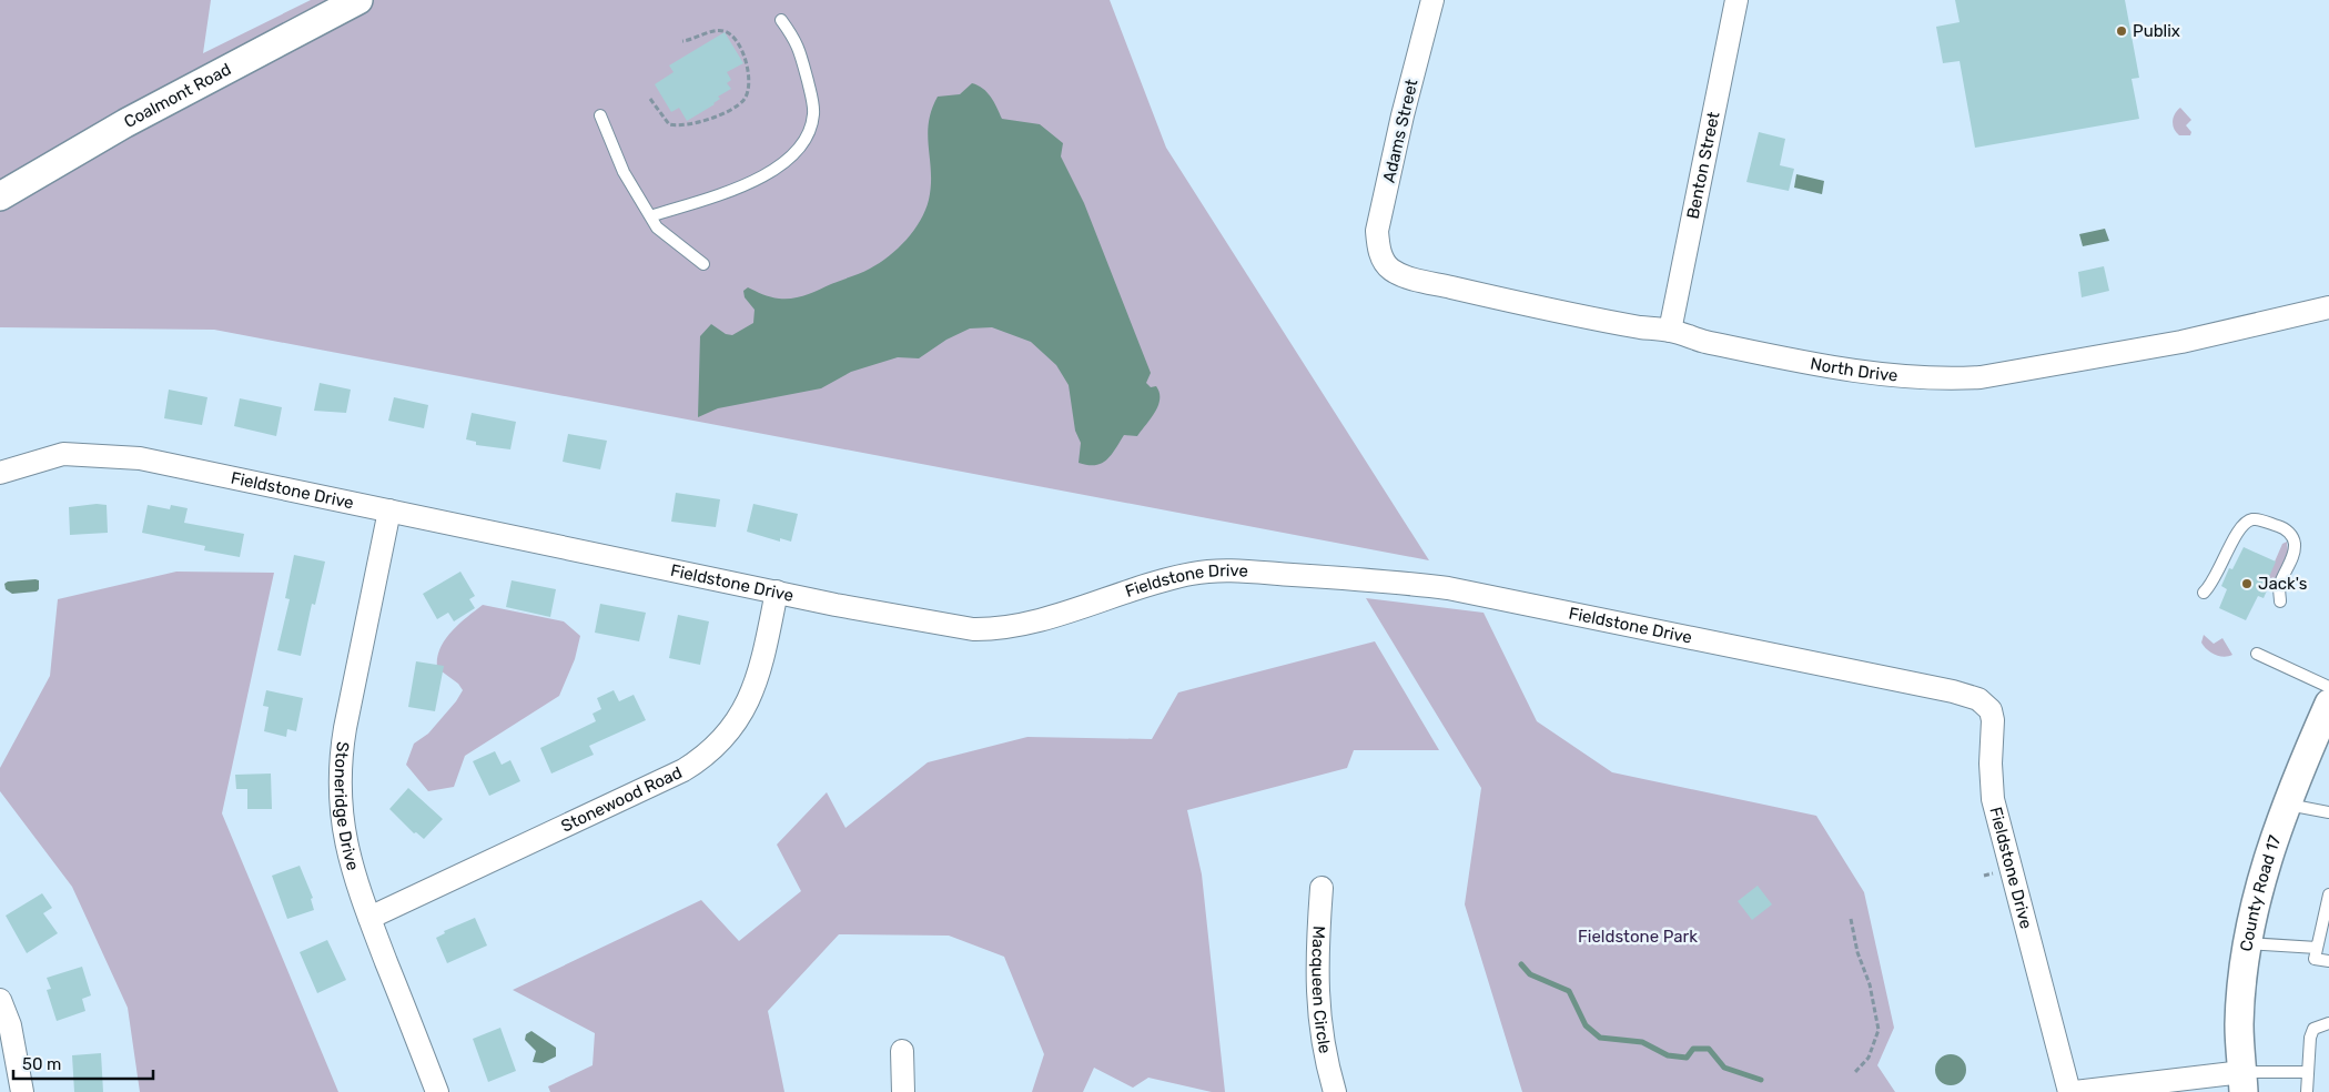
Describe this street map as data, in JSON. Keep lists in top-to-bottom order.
{
  "streets": {
    "street": [
      "Coalmont Road",
      "Adams Street",
      "Benton Street",
      "North Drive",
      "Fieldstone Drive",
      "Stonewood Road",
      "Stoneridge Drive",
      "County Road 17",
      "Macqueen Circle"
    ]
  },
  "crossings": [
    ["Adams Street", "North Drive"],
    ["Benton Street", "North Drive"],
    ["Fieldstone Drive", "Stonewood Road"],
    ["Fieldstone Drive", "Stoneridge Drive"],
    ["Stonewood Road", "Stoneridge Drive"]
  ],
  "parks": ["Fieldstone Park"],
  "places": ["Publix", "Jack's"],
  "scale_bar": "50 m"
}
